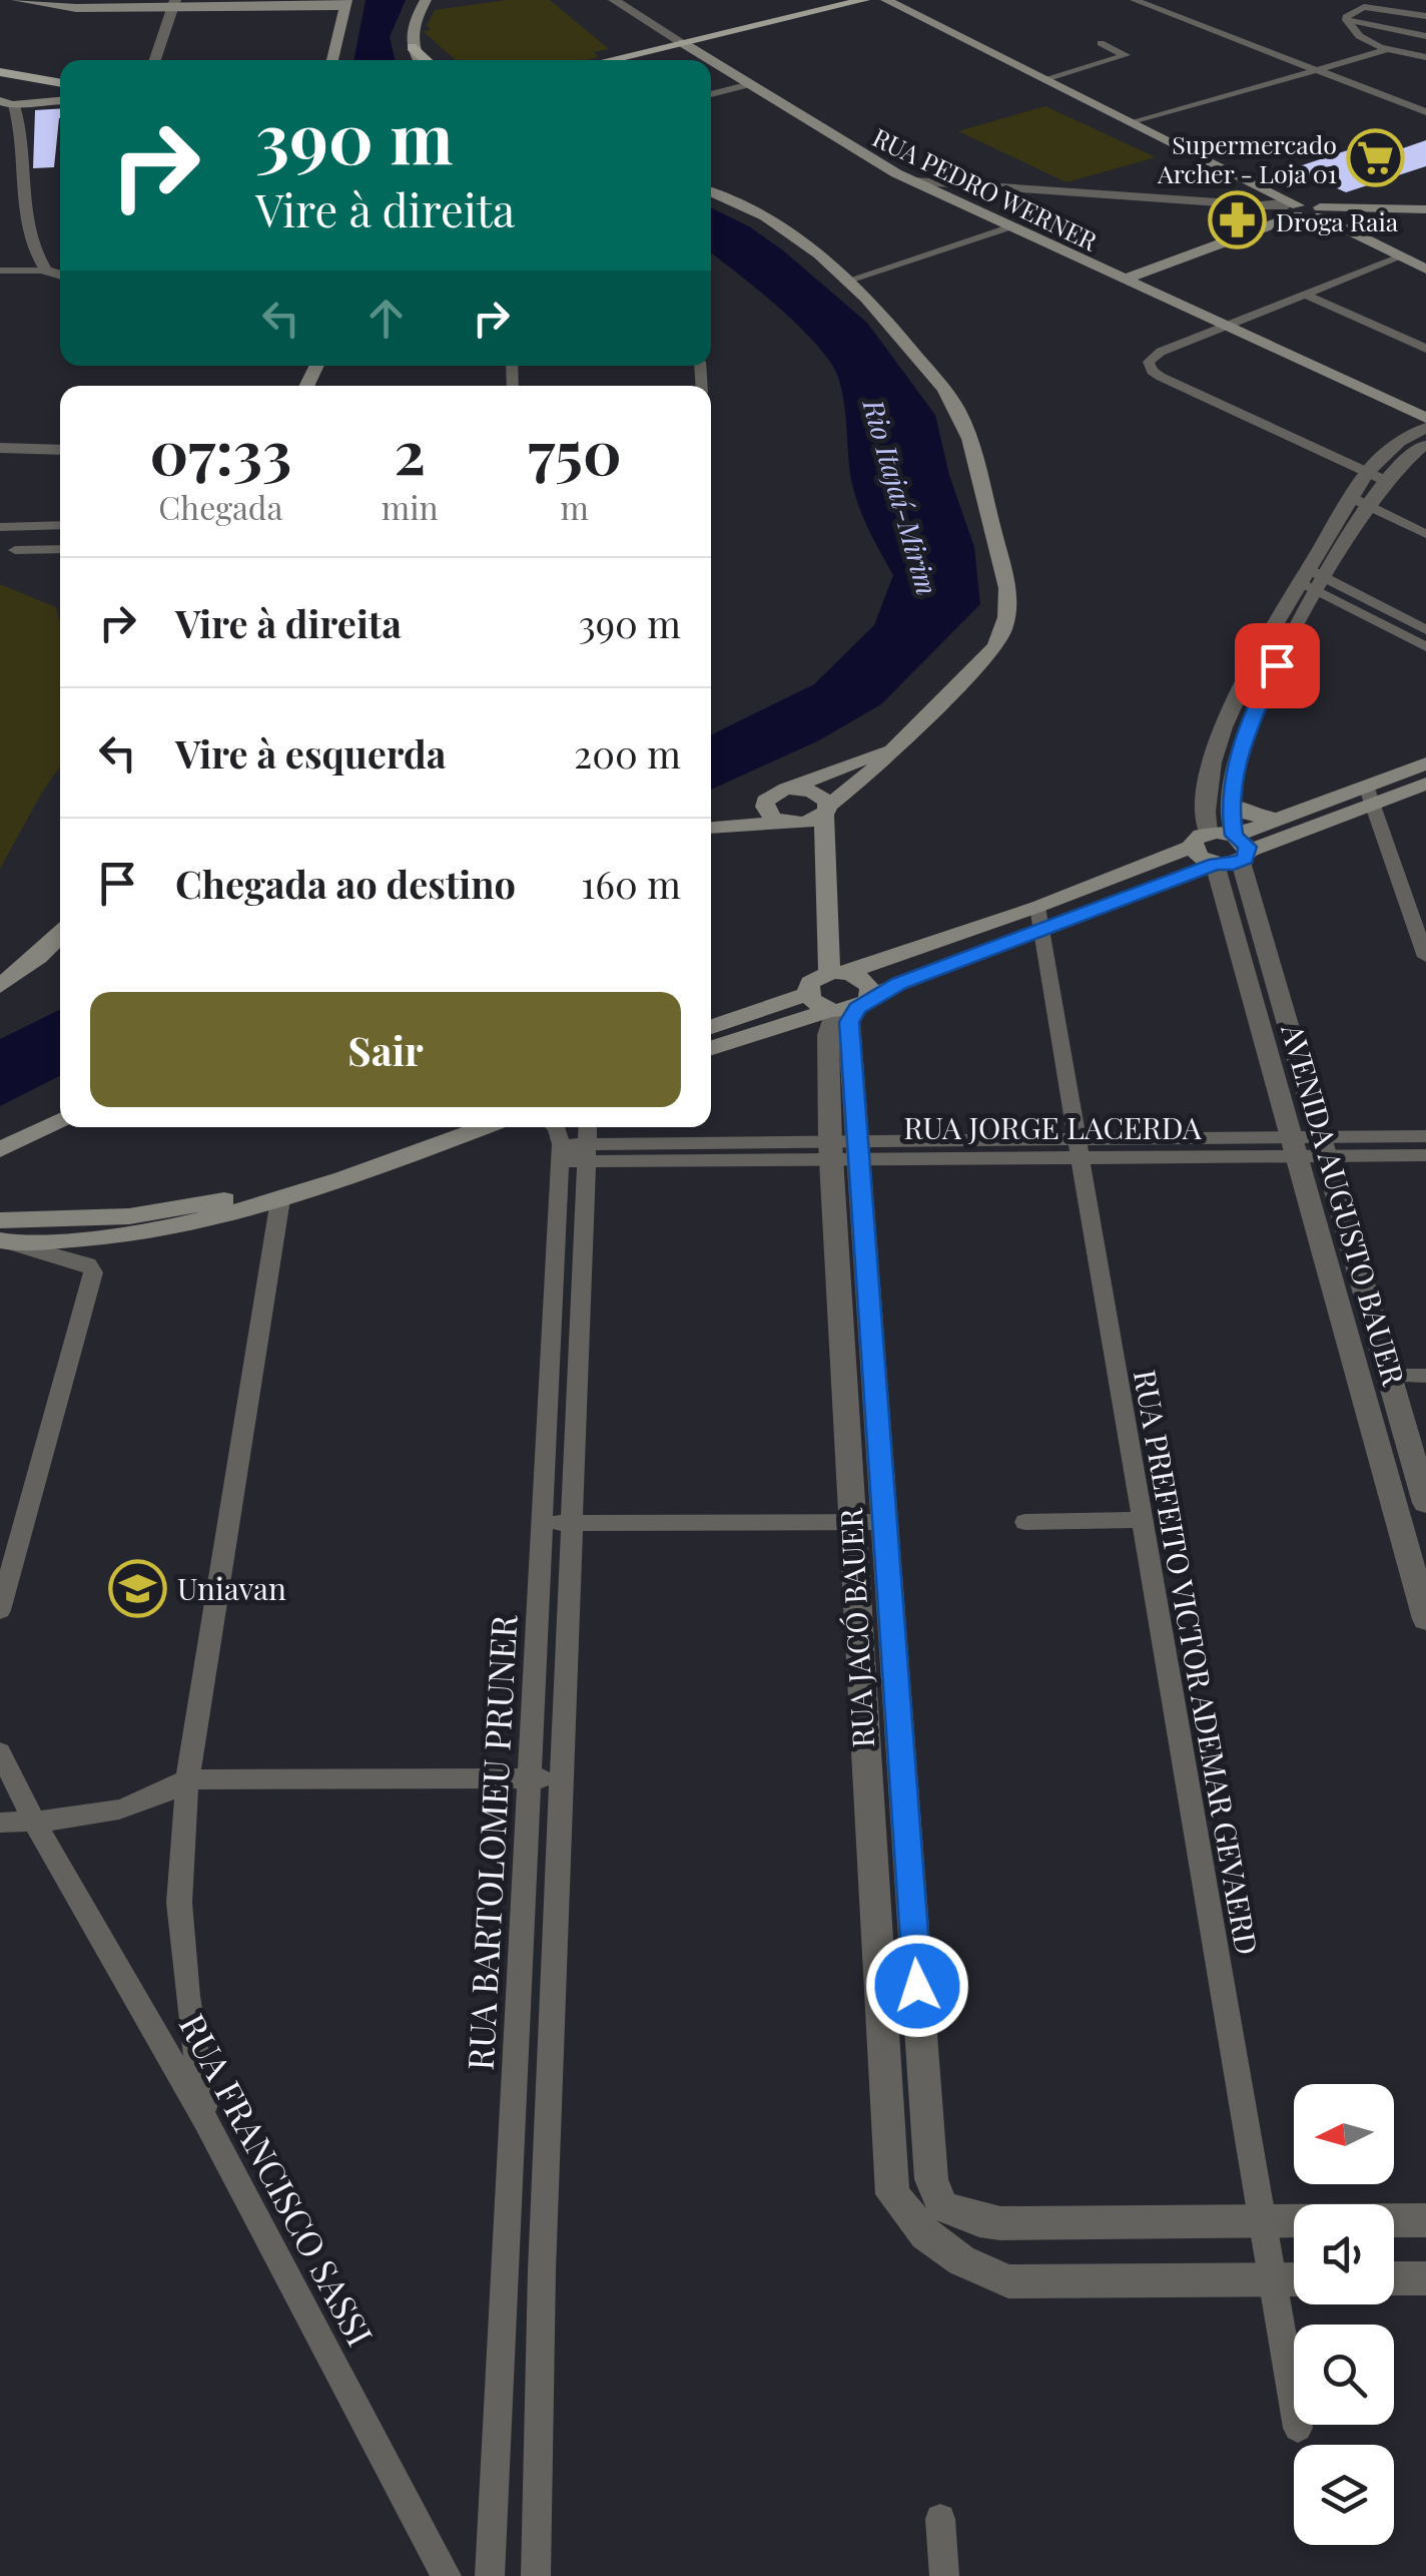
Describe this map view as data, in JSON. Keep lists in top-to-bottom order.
{
  "streets": {
    "main road": ["RUA PEDRO WERNER"],
    "street": [
      "RUA JORGE LACERDA",
      "AVENIDA AUGUSTO BAUER",
      "RUA JACÓ BAUER",
      "RUA PREFEITO VICTOR ADEMAR GEVAERD",
      "RUA BARTOLOMEU PRUNER",
      "RUA FRANCISCO SASSI"
    ]
  },
  "crossings": [
    ["RUA PEDRO WERNER", "AVENIDA AUGUSTO BAUER"],
    ["RUA JORGE LACERDA", "AVENIDA AUGUSTO BAUER"],
    ["RUA JORGE LACERDA", "RUA JACÓ BAUER"],
    ["RUA JORGE LACERDA", "RUA PREFEITO VICTOR ADEMAR GEVAERD"],
    ["RUA JORGE LACERDA", "RUA BARTOLOMEU PRUNER"]
  ],
  "water": ["Rio Itajaí-Mirim"],
  "places": {
    "supermarket": ["Supermercado Archer - Loja 01"],
    "pharmacy": ["Droga Raia"],
    "school or university": ["Uniavan"]
  },
  "north": "left",
  "page": {
    "turn": ["390 m", "Vire à direita"],
    "eta": [
      "07:33",
      "Chegada",
      "2",
      "min",
      "750",
      "m"
    ],
    "list": [
      {
        "name": "Vire à direita",
        "value": "390 m"
      },
      {
        "name": "Vire à esquerda",
        "value": "200 m"
      },
      {
        "name": "Chegada ao destino",
        "value": "160 m"
      }
    ],
    "buttons": "Sair"
  }
}
